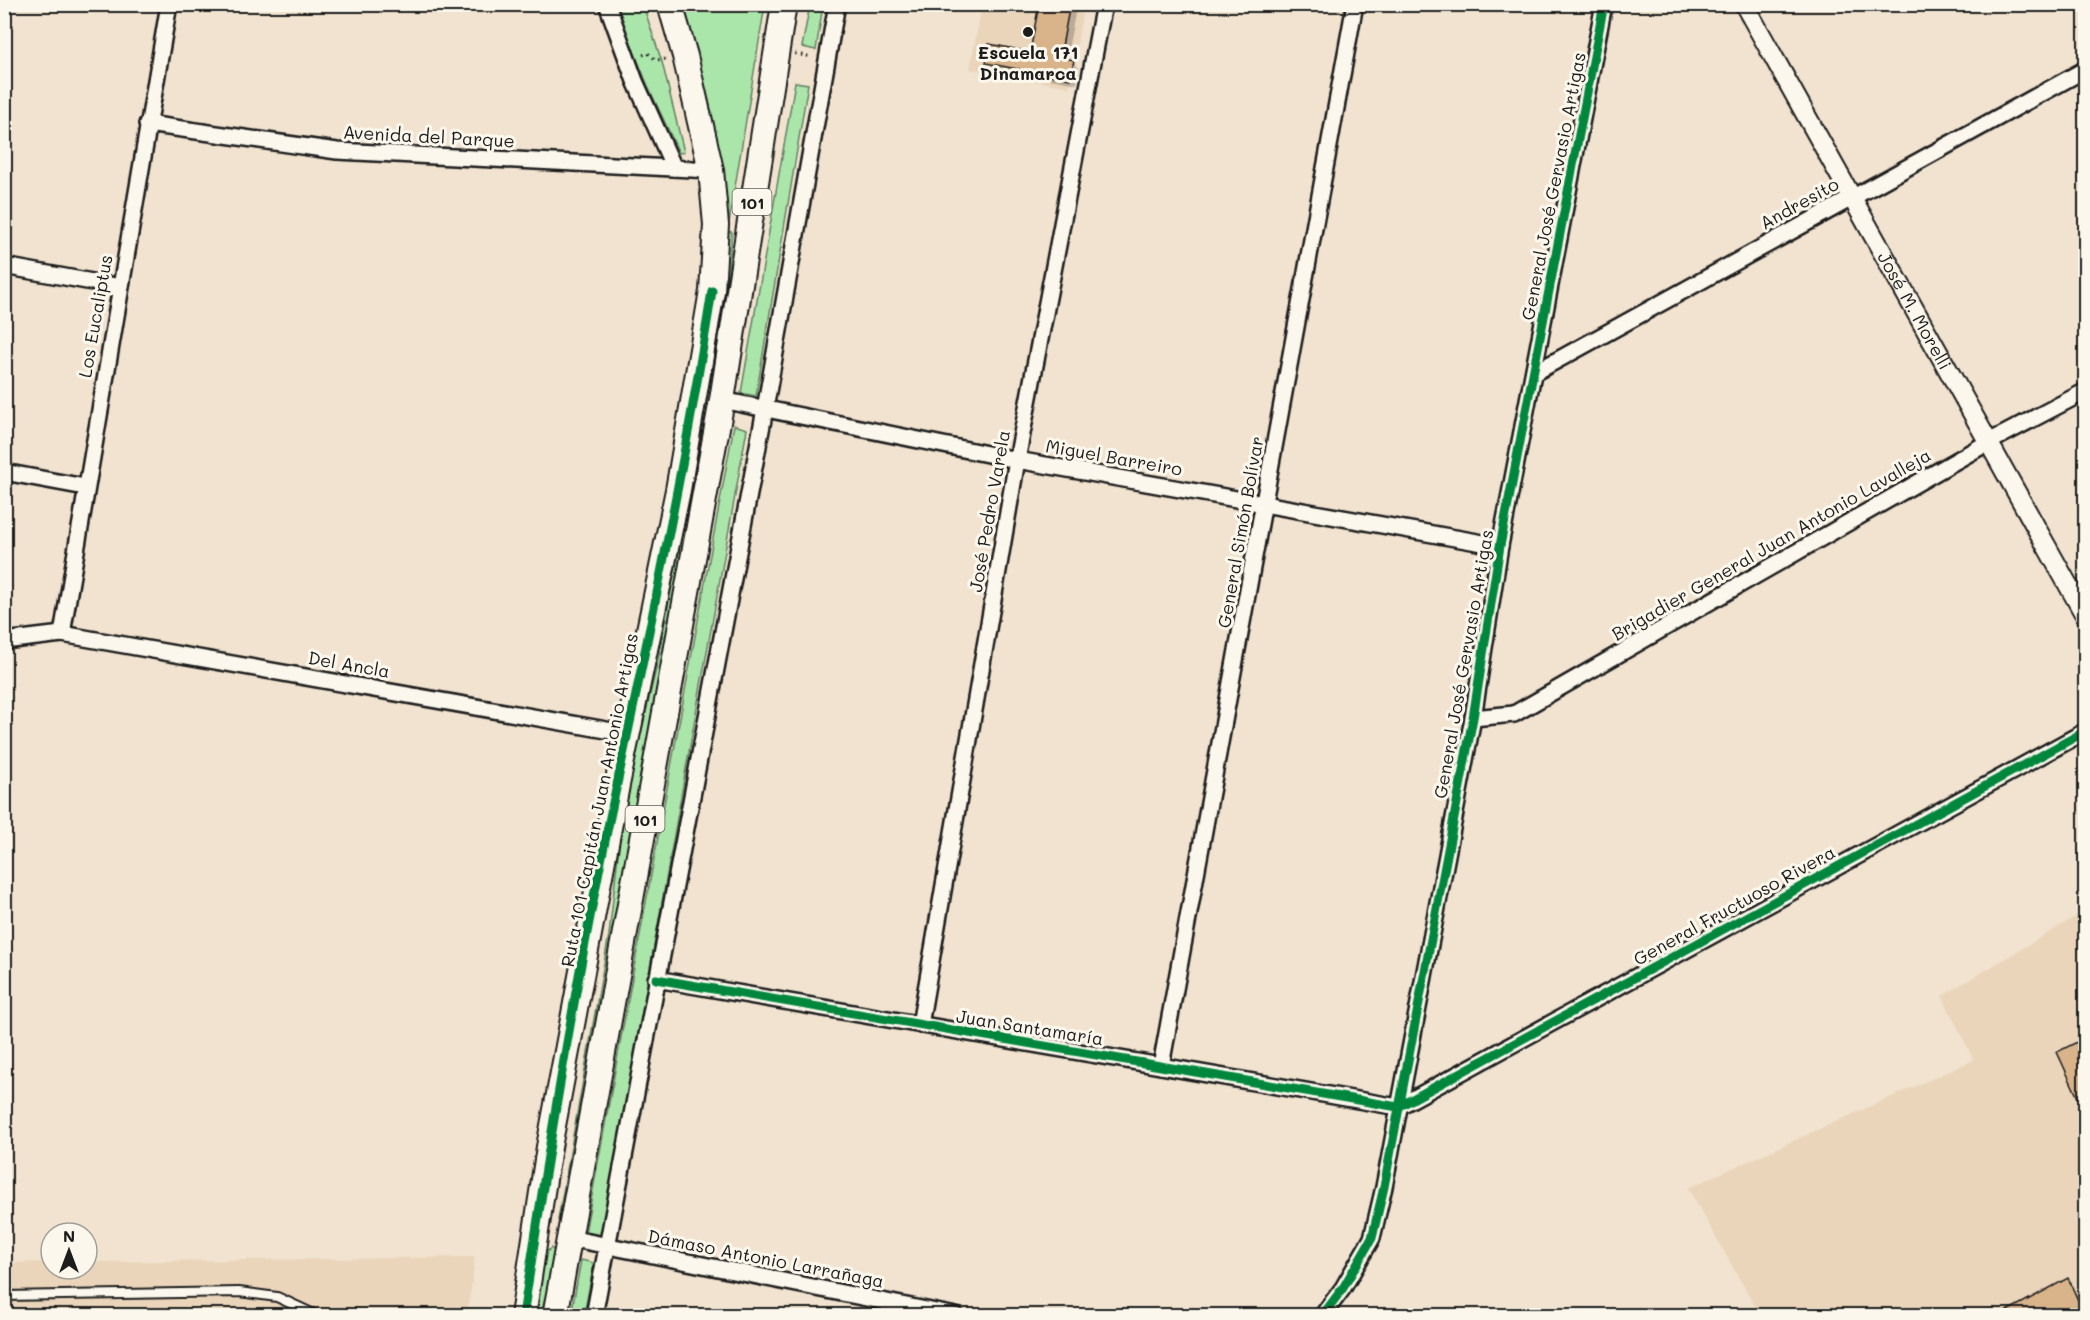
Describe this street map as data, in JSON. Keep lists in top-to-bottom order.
{
  "streets": {
    "highway": ["101", "Ruta 101 Capitán Juan Antonio Artigas"],
    "street": [
      "Avenida del Parque",
      "General José Gervasio Artigas",
      "Andresito",
      "José M. Morelli",
      "Los Eucaliptus",
      "Miguel Barreiro",
      "José Pedro Varela",
      "General Simón Bolívar",
      "Brigadier General Juan Antonio Lavalleja",
      "Del Ancla",
      "General Fructuoso Rivera",
      "Juan Santamaría",
      "Dámaso Antonio Larrañaga"
    ]
  },
  "crossings": [
    ["Avenida del Parque", "Los Eucaliptus"],
    ["Avenida del Parque", "Ruta 101 Capitán Juan Antonio Artigas"],
    ["General José Gervasio Artigas", "Andresito"],
    ["General José Gervasio Artigas", "Miguel Barreiro"],
    ["General José Gervasio Artigas", "Brigadier General Juan Antonio Lavalleja"],
    ["General José Gervasio Artigas", "General Fructuoso Rivera"],
    ["General José Gervasio Artigas", "Juan Santamaría"],
    ["101", "Miguel Barreiro"],
    ["101", "Dámaso Antonio Larrañaga"],
    ["Andresito", "José M. Morelli"],
    ["José M. Morelli", "Brigadier General Juan Antonio Lavalleja"],
    ["Los Eucaliptus", "Del Ancla"],
    ["Miguel Barreiro", "José Pedro Varela"],
    ["Miguel Barreiro", "General Simón Bolívar"],
    ["José Pedro Varela", "Juan Santamaría"],
    ["General Simón Bolívar", "Juan Santamaría"],
    ["Del Ancla", "Ruta 101 Capitán Juan Antonio Artigas"],
    ["General Fructuoso Rivera", "Juan Santamaría"]
  ],
  "places": ["Escuela 171 Dinamarca"],
  "north": "top"
}
